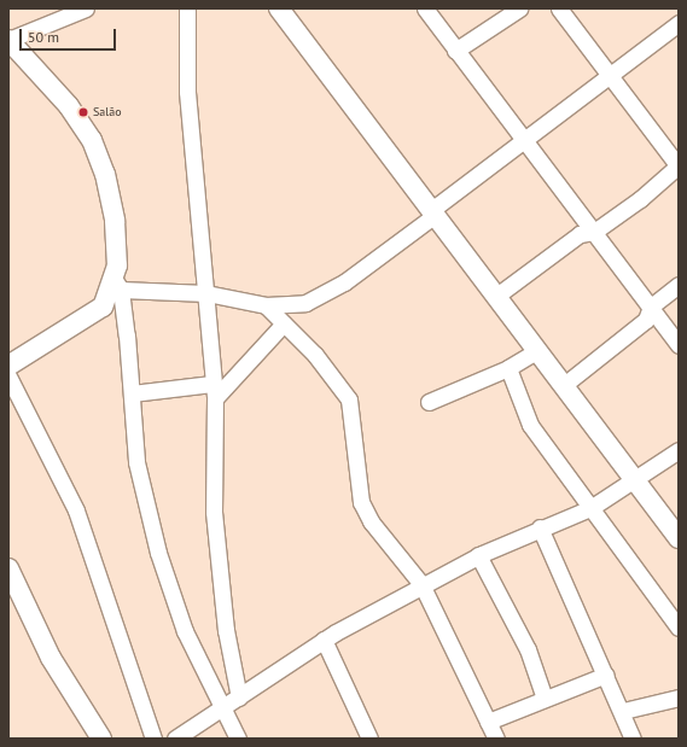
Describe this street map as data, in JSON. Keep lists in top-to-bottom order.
{
  "places": ["Salão"],
  "scale_bar": "50 m"
}
